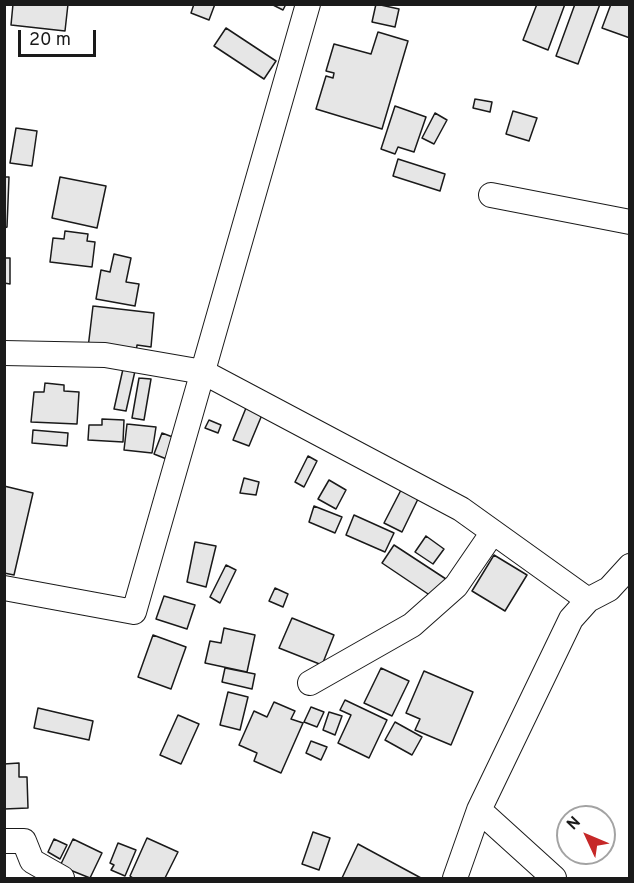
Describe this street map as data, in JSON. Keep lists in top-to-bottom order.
{
  "scale_bar": "20 m",
  "north": "top left"
}
